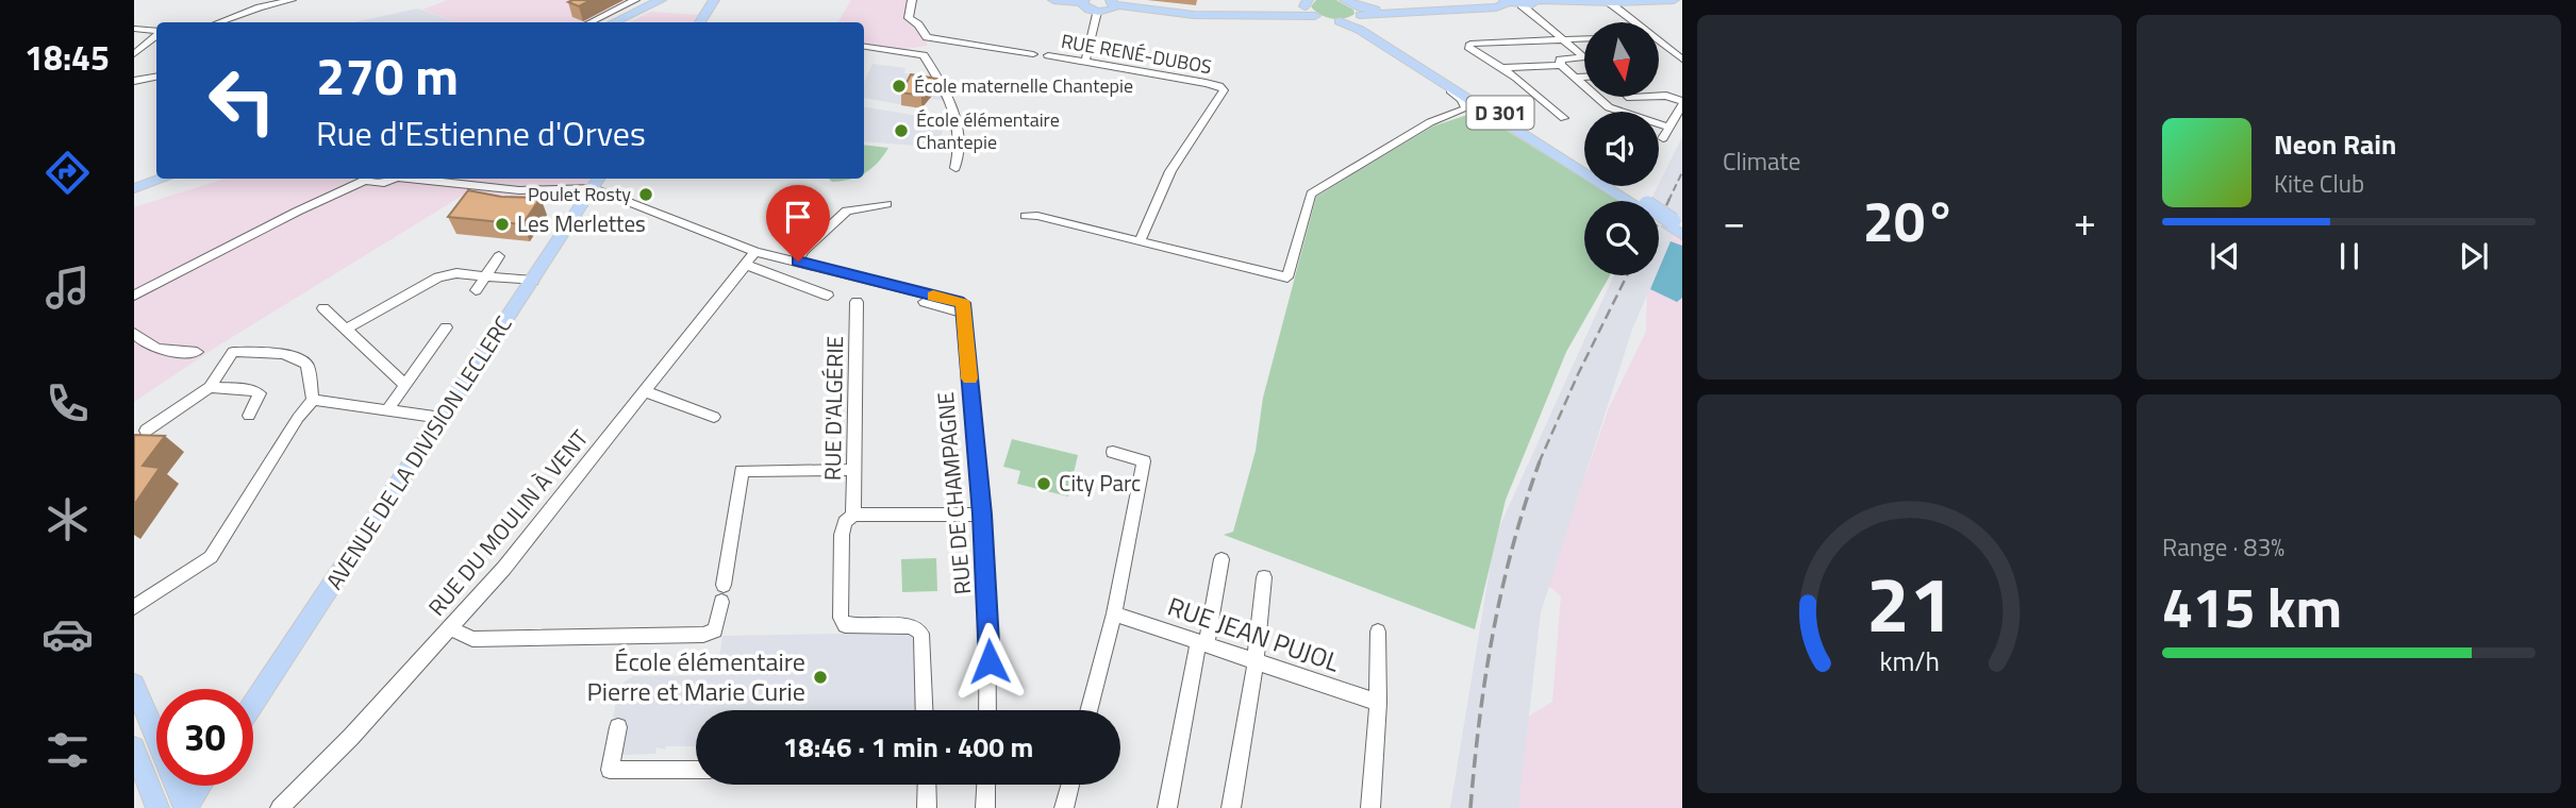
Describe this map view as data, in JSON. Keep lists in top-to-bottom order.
{
  "streets": {
    "main road": ["D 301", "AVENUE DE LA DIVISION LECLERC"],
    "street": [
      "RUE RENÉ-DUBOS",
      "RUE D'ALGÉRIE",
      "RUE DE CHAMPAGNE",
      "RUE DU MOULIN À VENT",
      "RUE JEAN PUJOL"
    ]
  },
  "places": [
    "École maternelle Chantepie",
    "École élémentaire Chantepie",
    "Poulet Rosty",
    "Les Merlettes",
    "City Parc",
    "École élémentaire Pierre et Marie Curie"
  ],
  "north": "bottom",
  "page": {
    "tabs": "18:45",
    "tile": [
      "Climate",
      ["Range · 83%", "415 km"]
    ],
    "turn": ["270 m", "Rue d'Estienne d'Orves"],
    "song": ["Neon Rain", "Kite Club"],
    "heat": ["−", "20°", "+"],
    "limit": "30",
    "trip": "18:46 · 1 min · 400 m",
    "gauge": ["21", "km/h"]
  }
}
